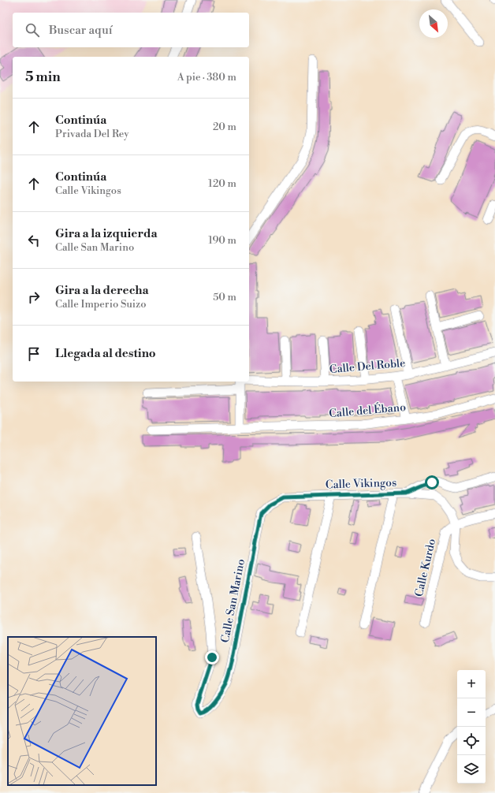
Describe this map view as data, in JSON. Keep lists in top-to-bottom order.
{
  "streets": {
    "street": [
      "Calle Del Roble",
      "Calle del Ébano",
      "Calle Vikingos",
      "Calle Kurdo",
      "Calle San Marino"
    ]
  },
  "crossings": [
    ["Calle Vikingos", "Calle Kurdo"],
    ["Calle Vikingos", "Calle San Marino"]
  ],
  "north": "bottom right",
  "page": {
    "search": "Buscar aquí",
    "heading": ["5 min", "A pie · 380 m"],
    "list": [
      ["Continúa", "Privada Del Rey", "20 m"],
      ["Continúa", "Calle Vikingos", "120 m"],
      ["Gira a la izquierda", "Calle San Marino", "190 m"],
      ["Gira a la derecha", "Calle Imperio Suizo", "50 m"],
      "Llegada al destino"
    ],
    "map_buttons": ["+", "−"]
  }
}
